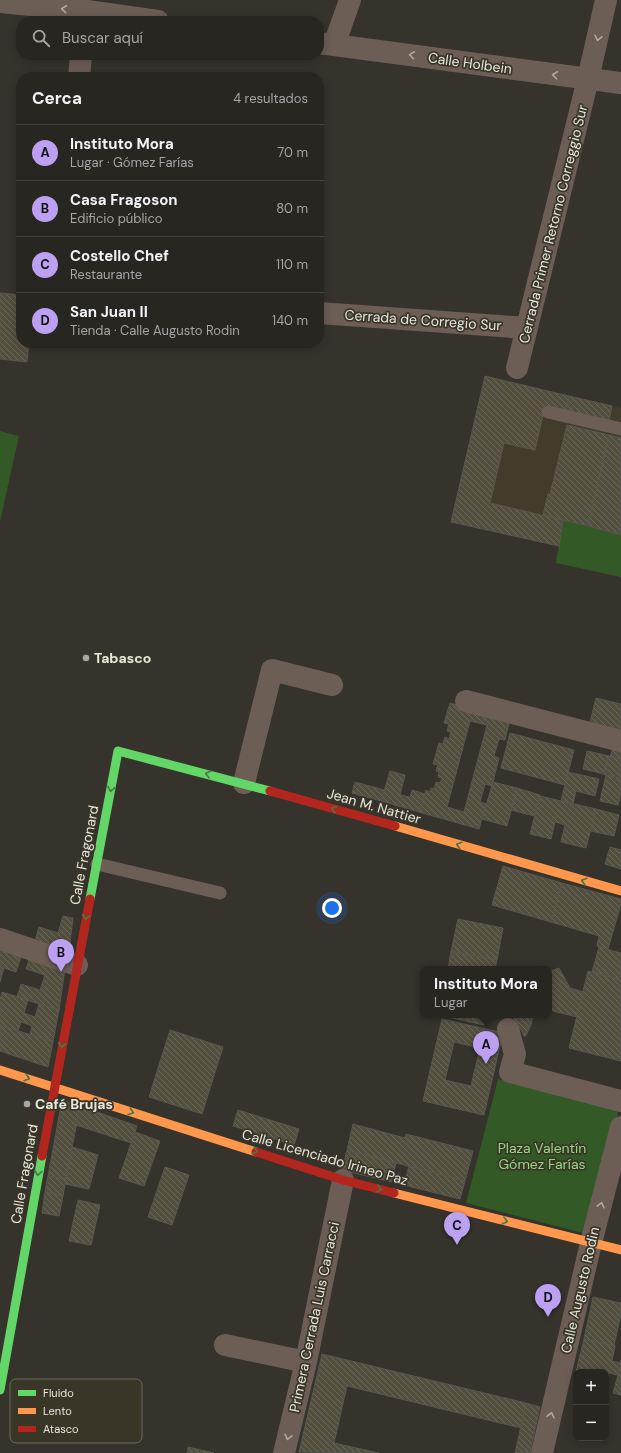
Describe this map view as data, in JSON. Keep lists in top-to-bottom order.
{
  "streets": {
    "street": [
      "Calle Holbein",
      "Cerrada Primer Retorno Correggio Sur",
      "Cerrada de Corregio Sur",
      "Jean M. Nattier",
      "Calle Fragonard",
      "Calle Licenciado Irineo Paz",
      "Calle Augusto Rodin",
      "Primera Cerrada Luis Carracci"
    ]
  },
  "crossings": [
    ["Calle Holbein", "Cerrada Primer Retorno Correggio Sur"],
    ["Cerrada Primer Retorno Correggio Sur", "Cerrada de Corregio Sur"],
    ["Jean M. Nattier", "Calle Fragonard"],
    ["Calle Fragonard", "Calle Licenciado Irineo Paz"],
    ["Calle Licenciado Irineo Paz", "Calle Augusto Rodin"],
    ["Calle Licenciado Irineo Paz", "Primera Cerrada Luis Carracci"]
  ],
  "one_way": [
    "Calle Holbein",
    "Jean M. Nattier",
    "Calle Fragonard",
    "Calle Licenciado Irineo Paz",
    "Calle Augusto Rodin"
  ],
  "parks": ["Plaza Valentín Gómez Farías"],
  "places": ["Tabasco", "Café Brujas"],
  "legend": ["Fluido", "Lento", "Atasco"],
  "page": {
    "search": "Buscar aquí",
    "heading": ["Cerca", "4 resultados"],
    "list": [
      {
        "mark": "A",
        "name": "Instituto Mora",
        "note": "Lugar · Gómez Farías",
        "value": "70 m"
      },
      {
        "mark": "B",
        "name": "Casa Fragoson",
        "note": "Edificio público",
        "value": "80 m"
      },
      {
        "mark": "C",
        "name": "Costello Chef",
        "note": "Restaurante",
        "value": "110 m"
      },
      {
        "mark": "D",
        "name": "San Juan II",
        "note": "Tienda · Calle Augusto Rodin",
        "value": "140 m"
      }
    ],
    "pins": [
      "B",
      "A",
      "C",
      "D"
    ],
    "popup": ["Instituto Mora", "Lugar"],
    "map_buttons": ["+", "−"]
  }
}
